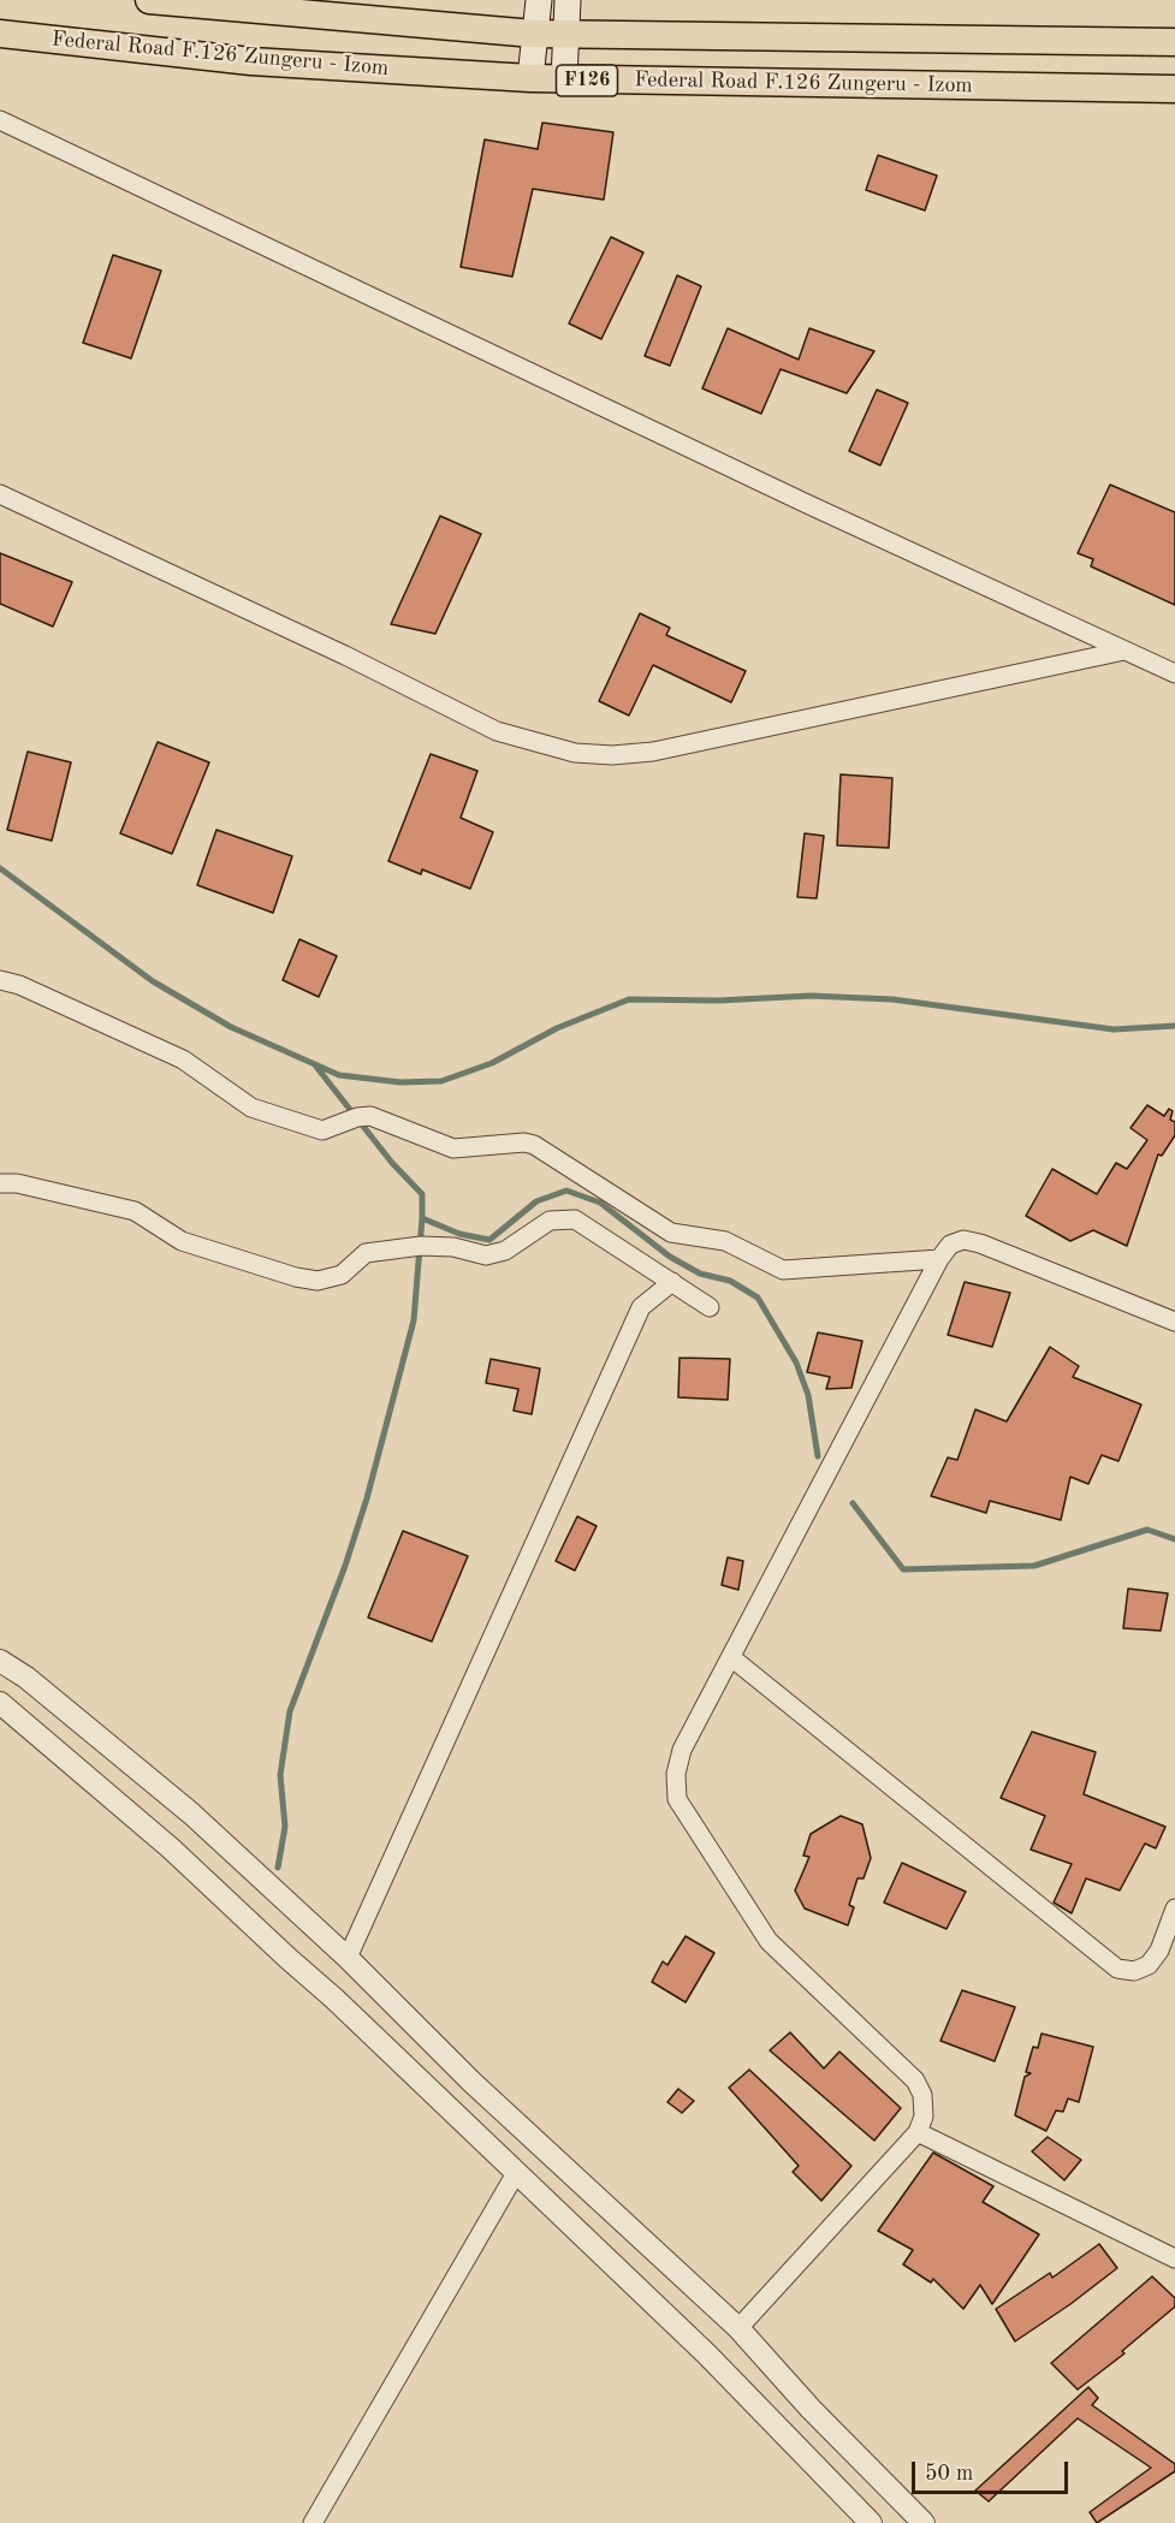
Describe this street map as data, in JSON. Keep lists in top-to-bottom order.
{
  "streets": {
    "main road": ["Federal Road F.126 Zungeru - Izom", "F126"]
  },
  "scale_bar": "50 m"
}
